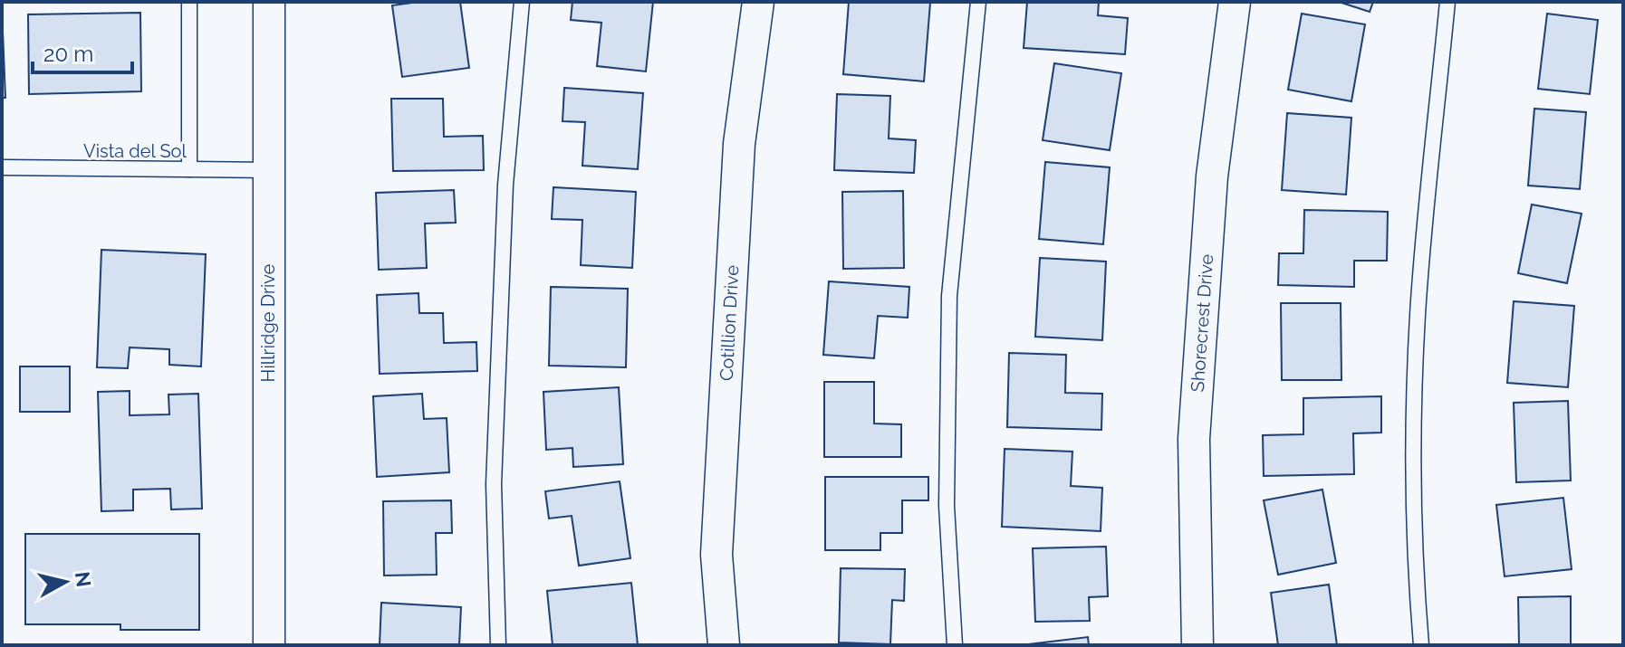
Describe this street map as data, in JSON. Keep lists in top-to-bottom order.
{
  "streets": {
    "street": ["Hillridge Drive", "Cotillion Drive", "Shorecrest Drive"],
    "lane": ["Vista del Sol"]
  },
  "crossings": [
    ["Vista del Sol", "Hillridge Drive"]
  ],
  "scale_bar": "20 m",
  "north": "right"
}
